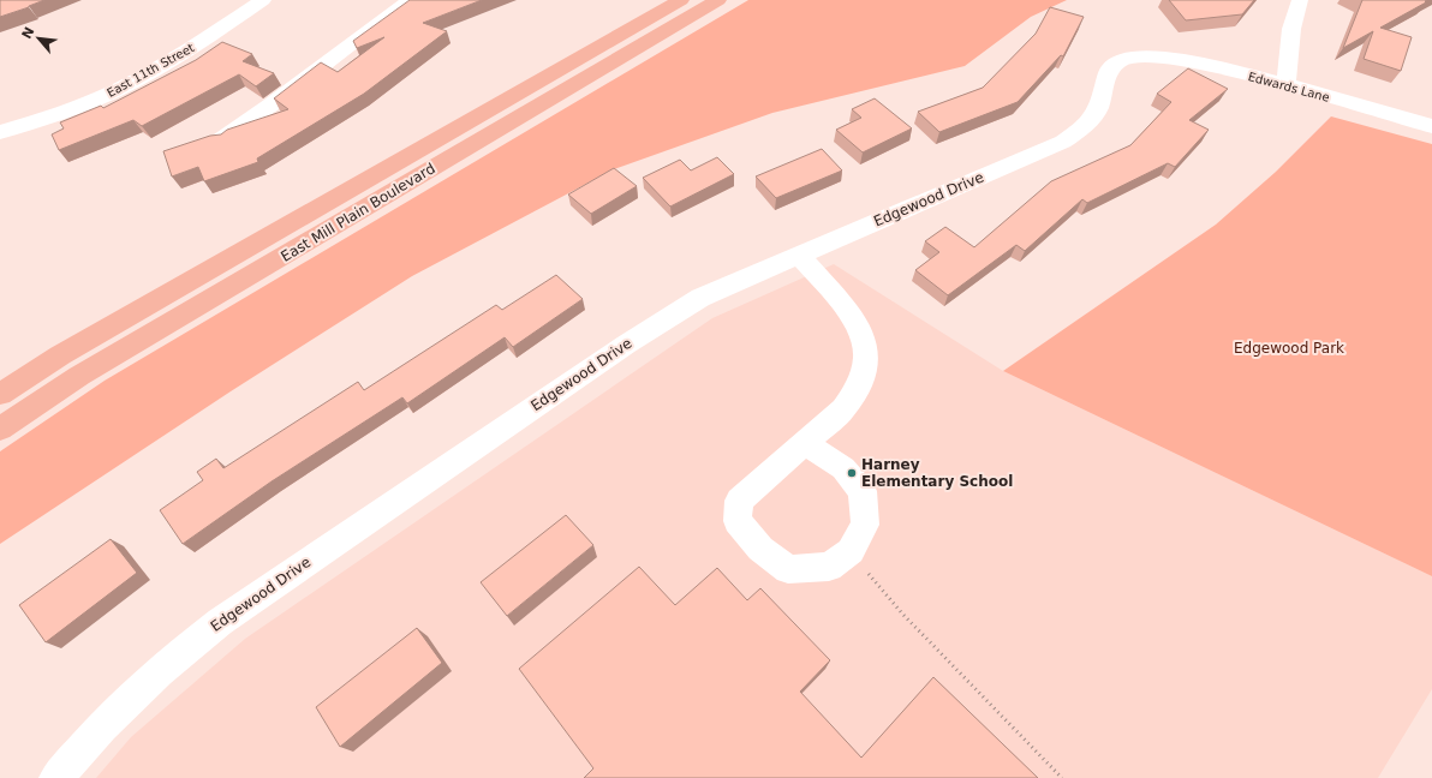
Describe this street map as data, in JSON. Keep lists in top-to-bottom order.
{
  "streets": {
    "main road": ["East Mill Plain Boulevard"],
    "street": ["East 11th Street", "Edwards Lane", "Edgewood Drive"]
  },
  "crossings": [
    ["Edwards Lane", "Edgewood Drive"]
  ],
  "parks": ["Edgewood Park"],
  "places": ["Harney Elementary School"],
  "north": "top left"
}
